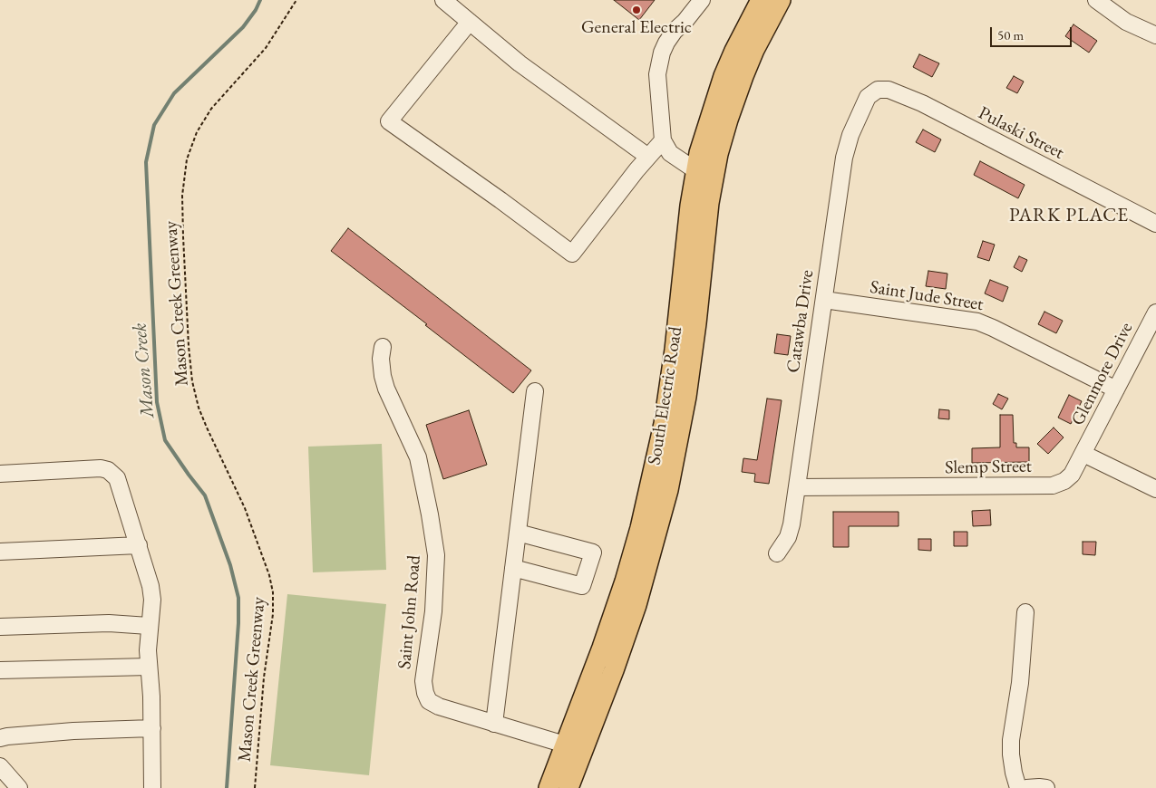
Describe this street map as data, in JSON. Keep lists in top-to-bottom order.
{
  "streets": {
    "main road": ["South Electric Road"],
    "street": [
      "Pulaski Street",
      "Saint Jude Street",
      "Catawba Drive",
      "Glenmore Drive",
      "Slemp Street",
      "Saint John Road"
    ],
    "path": ["Mason Creek Greenway"]
  },
  "crossings": [
    ["Pulaski Street", "Catawba Drive"],
    ["Saint Jude Street", "Catawba Drive"],
    ["Saint Jude Street", "Glenmore Drive"],
    ["Catawba Drive", "Slemp Street"],
    ["Glenmore Drive", "Slemp Street"],
    ["South Electric Road", "Saint John Road"]
  ],
  "districts": ["PARK PLACE"],
  "water": ["Mason Creek"],
  "places": ["General Electric"],
  "scale_bar": "50 m"
}
